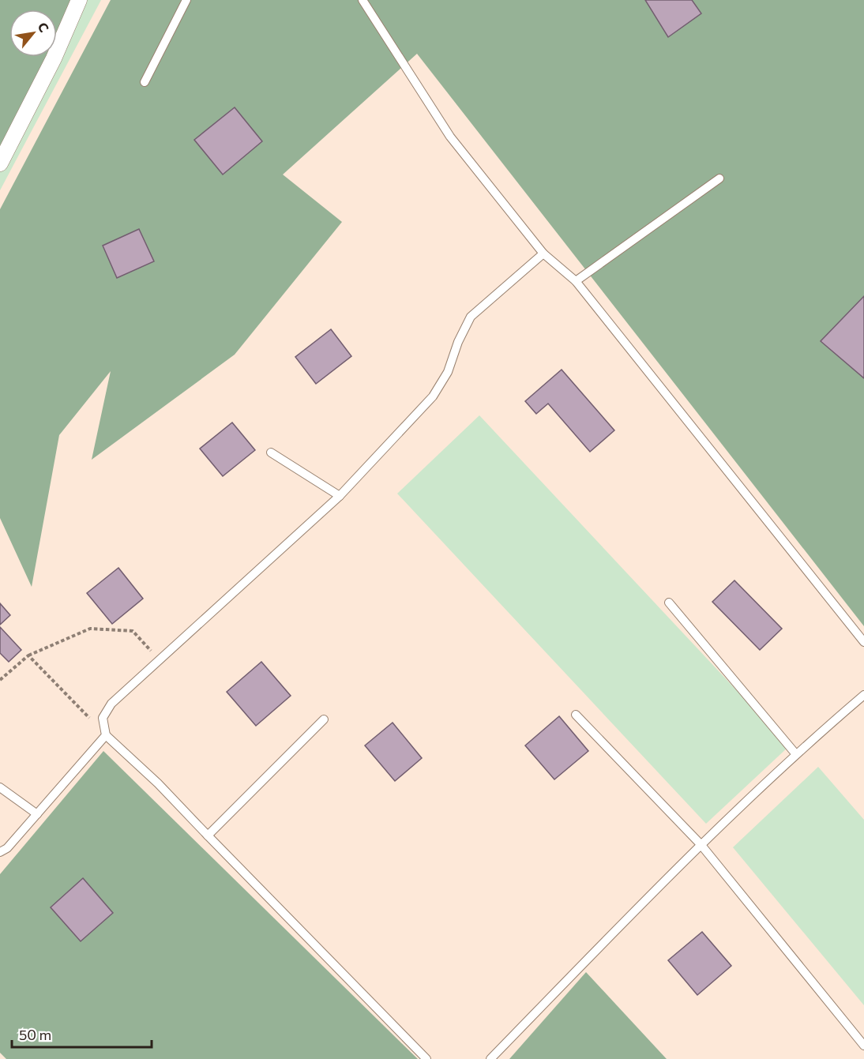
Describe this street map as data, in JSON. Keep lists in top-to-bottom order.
{
  "scale_bar": "50 m",
  "north": "top right"
}
